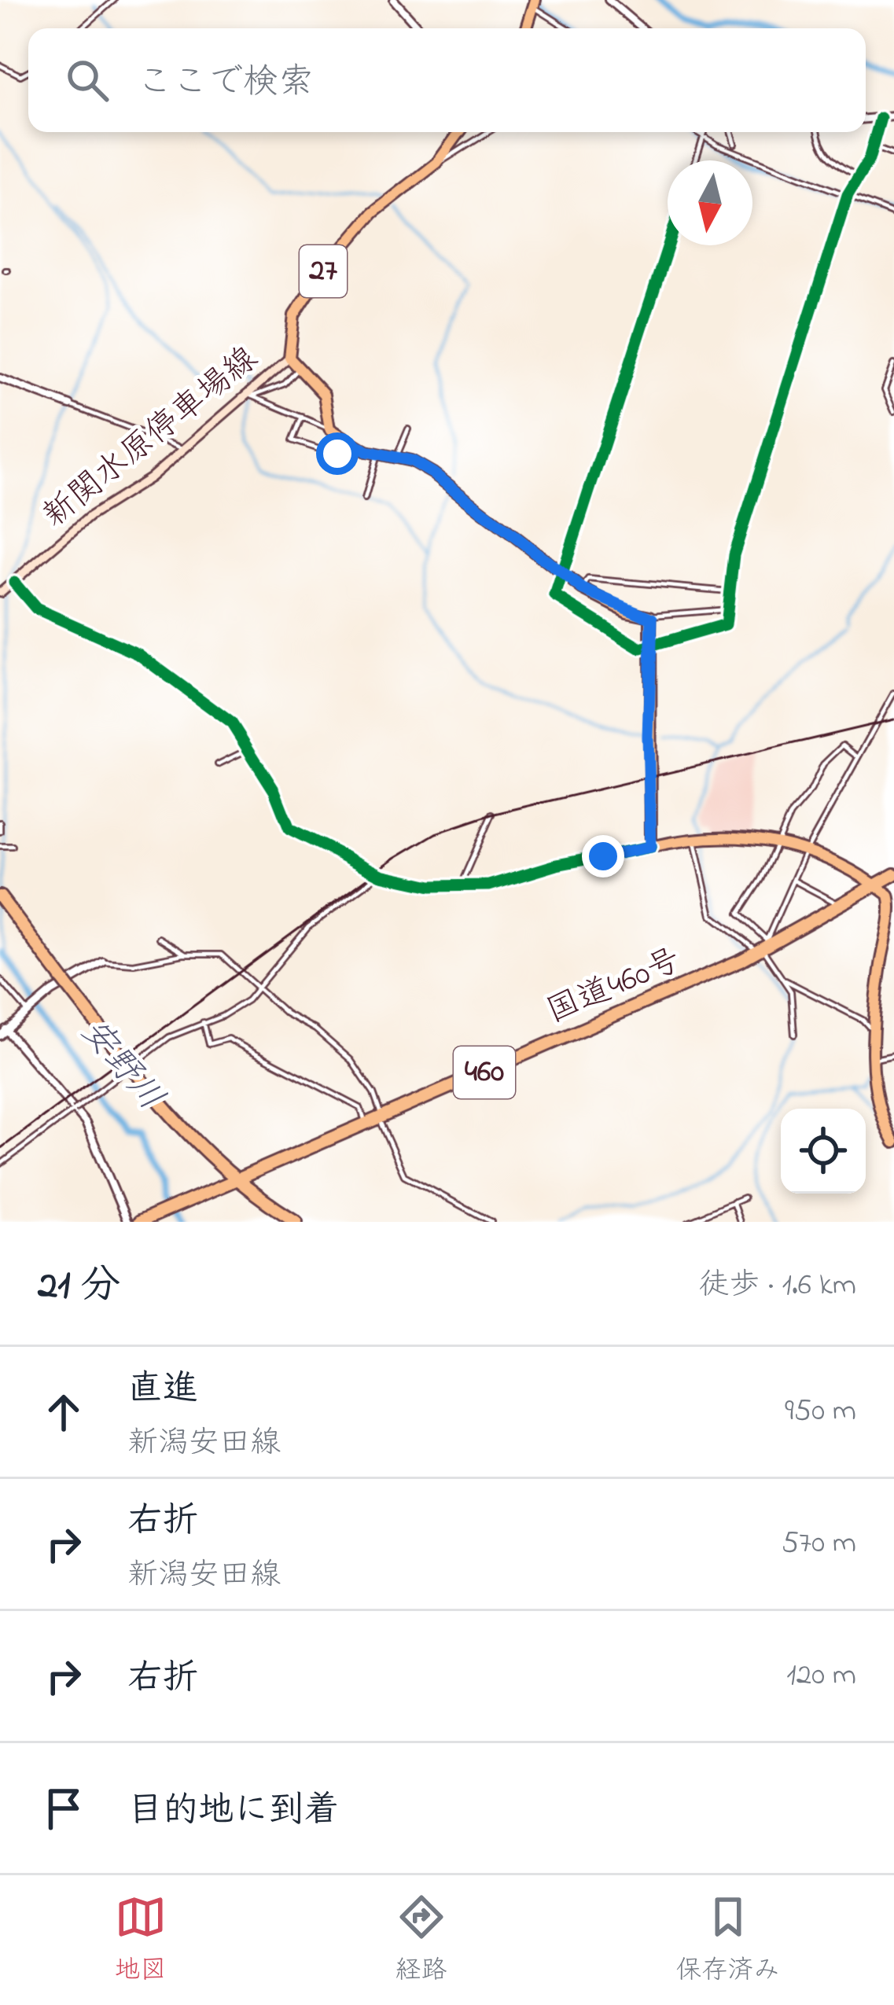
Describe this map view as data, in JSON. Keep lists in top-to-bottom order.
{
  "streets": {
    "highway": ["国道460号", "460"],
    "main road": ["27", "新関水原停車場線"]
  },
  "crossings": [
    ["27", "新関水原停車場線"]
  ],
  "water": ["安野川"],
  "north": "bottom",
  "page": {
    "search": "ここで検索",
    "heading": ["21 分", "徒歩 · 1.6 km"],
    "list": [
      ["直進", "新潟安田線", "950 m"],
      ["右折", "新潟安田線", "570 m"],
      ["右折", "120 m"],
      "目的地に到着"
    ],
    "nav": ["地図", "経路", "保存済み"]
  }
}
